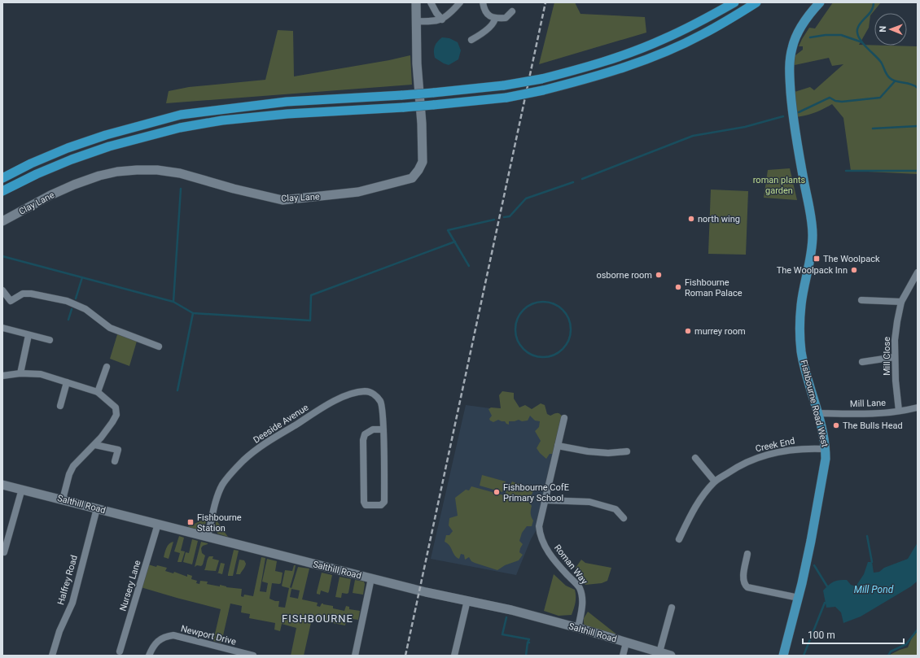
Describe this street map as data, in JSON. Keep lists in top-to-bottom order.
{
  "streets": {
    "main road": ["Fishbourne Road West"],
    "street": [
      "Clay Lane",
      "Mill Close",
      "Mill Lane",
      "Deeside Avenue",
      "Creek End",
      "Salthill Road",
      "Roman Way",
      "Halfrey Road",
      "Nursery Lane",
      "Newport Drive"
    ]
  },
  "crossings": [
    ["Mill Close", "Mill Lane"],
    ["Fishbourne Road West", "Mill Lane"],
    ["Fishbourne Road West", "Creek End"],
    ["Deeside Avenue", "Salthill Road"],
    ["Salthill Road", "Roman Way"],
    ["Salthill Road", "Halfrey Road"],
    ["Salthill Road", "Nursery Lane"]
  ],
  "districts": ["FISHBOURNE"],
  "water": ["Mill Pond"],
  "parks": ["roman plants garden"],
  "places": {
    "other": [
      "north wing",
      "The Woolpack Inn",
      "osborne room",
      "Fishbourne Roman Palace",
      "murrey room",
      "The Bulls Head",
      "Fishbourne CofE Primary School"
    ],
    "transit": ["The Woolpack", "Fishbourne Station"]
  },
  "scale_bar": "100 m",
  "north": "left"
}
